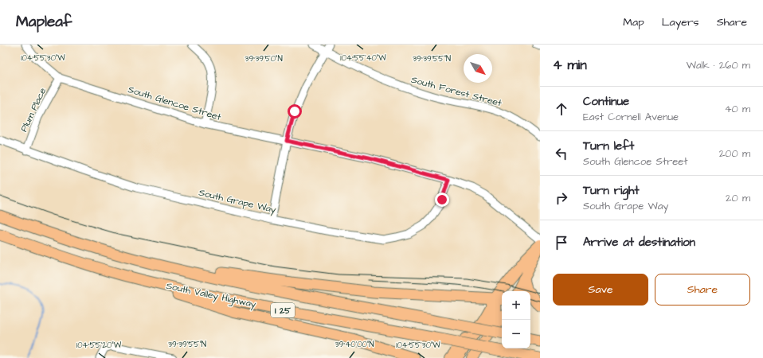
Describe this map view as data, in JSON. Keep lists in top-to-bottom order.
{
  "streets": {
    "highway": ["South Valley Highway", "I 25"],
    "street": [
      "South Forest Street",
      "South Glencoe Street",
      "Plum Place",
      "South Grape Way"
    ]
  },
  "crossings": [
    ["South Glencoe Street", "Plum Place"],
    ["South Glencoe Street", "South Grape Way"],
    ["Plum Place", "South Grape Way"]
  ],
  "north": "bottom right",
  "page": {
    "header": "Mapleaf",
    "nav": ["Map", "Layers", "Share"],
    "heading": ["4 min", "Walk · 260 m"],
    "list": [
      ["Continue", "East Cornell Avenue", "40 m"],
      ["Turn left", "South Glencoe Street", "200 m"],
      ["Turn right", "South Grape Way", "20 m"],
      "Arrive at destination"
    ],
    "buttons": ["Save", "Share"],
    "map_buttons": ["+", "−"]
  },
  "coordinates": [
    "104°55'30\"W",
    "104°55'40\"W",
    "39°39'50\"N",
    "39°39'55\"N",
    "39°40'00\"N",
    "104°55'20\"W"
  ]
}
